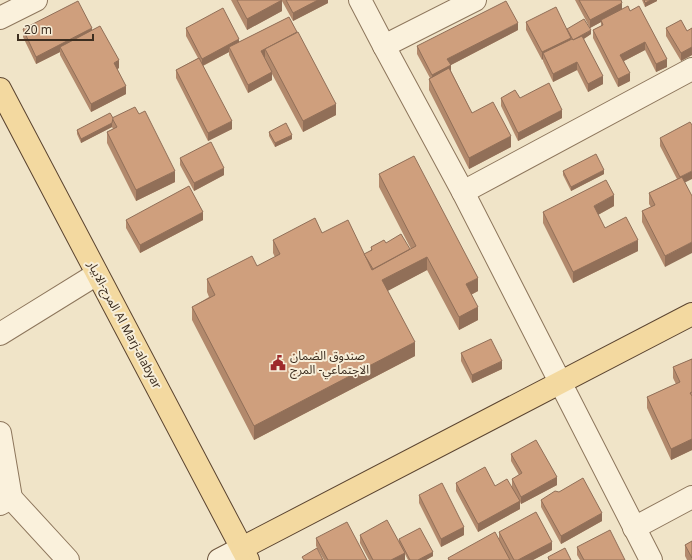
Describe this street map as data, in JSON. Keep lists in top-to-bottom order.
{
  "streets": {
    "main road": ["المرج-الابيار Al Marj-alabyar"]
  },
  "places": {
    "public building": ["صندوق الضمان الاجتماعي- المرج"]
  },
  "scale_bar": "20 m"
}
